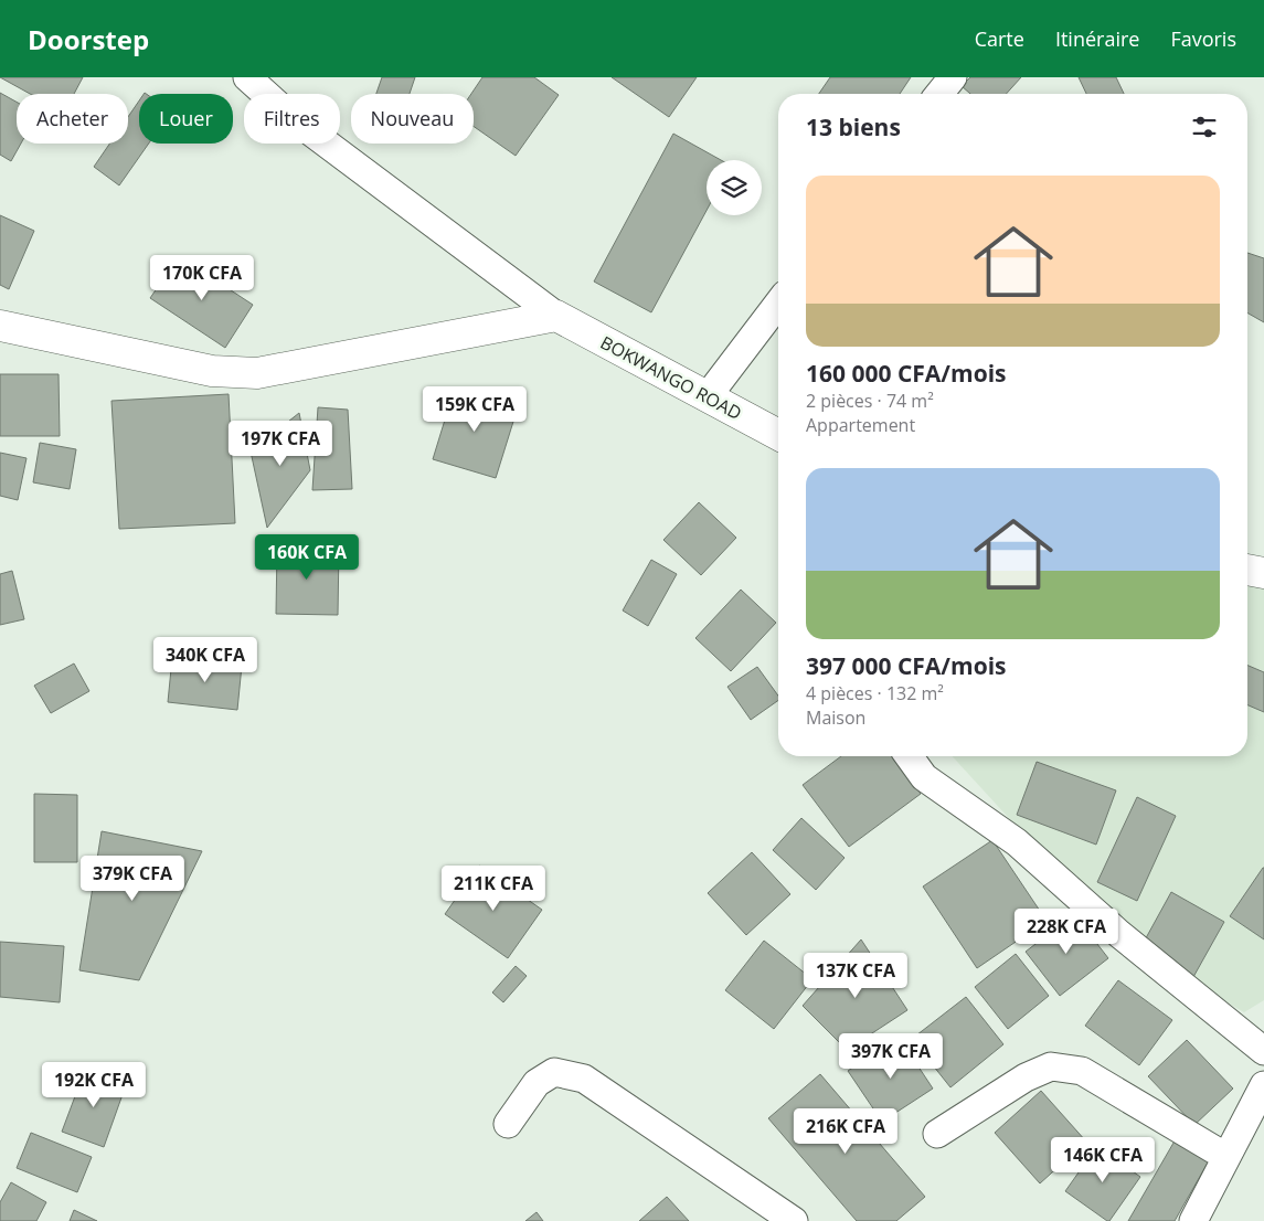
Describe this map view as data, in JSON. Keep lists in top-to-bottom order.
{
  "streets": {
    "street": ["BOKWANGO ROAD"]
  },
  "page": {
    "header": "Doorstep",
    "nav": ["Carte", "Itinéraire", "Favoris"],
    "chip": [
      "Acheter",
      "Louer",
      "Filtres",
      "Nouveau"
    ],
    "heading": "13 biens",
    "list": [
      {
        "name": "160 000 CFA/mois",
        "note": "2 pièces · 74 m² · Appartement"
      },
      {
        "name": "397 000 CFA/mois",
        "note": "4 pièces · 132 m² · Maison"
      }
    ],
    "price": [
      "170K CFA",
      "159K CFA",
      "197K CFA",
      "160K CFA",
      "340K CFA",
      "379K CFA",
      "211K CFA",
      "228K CFA",
      "137K CFA",
      "397K CFA",
      "192K CFA",
      "216K CFA",
      "146K CFA"
    ]
  }
}
